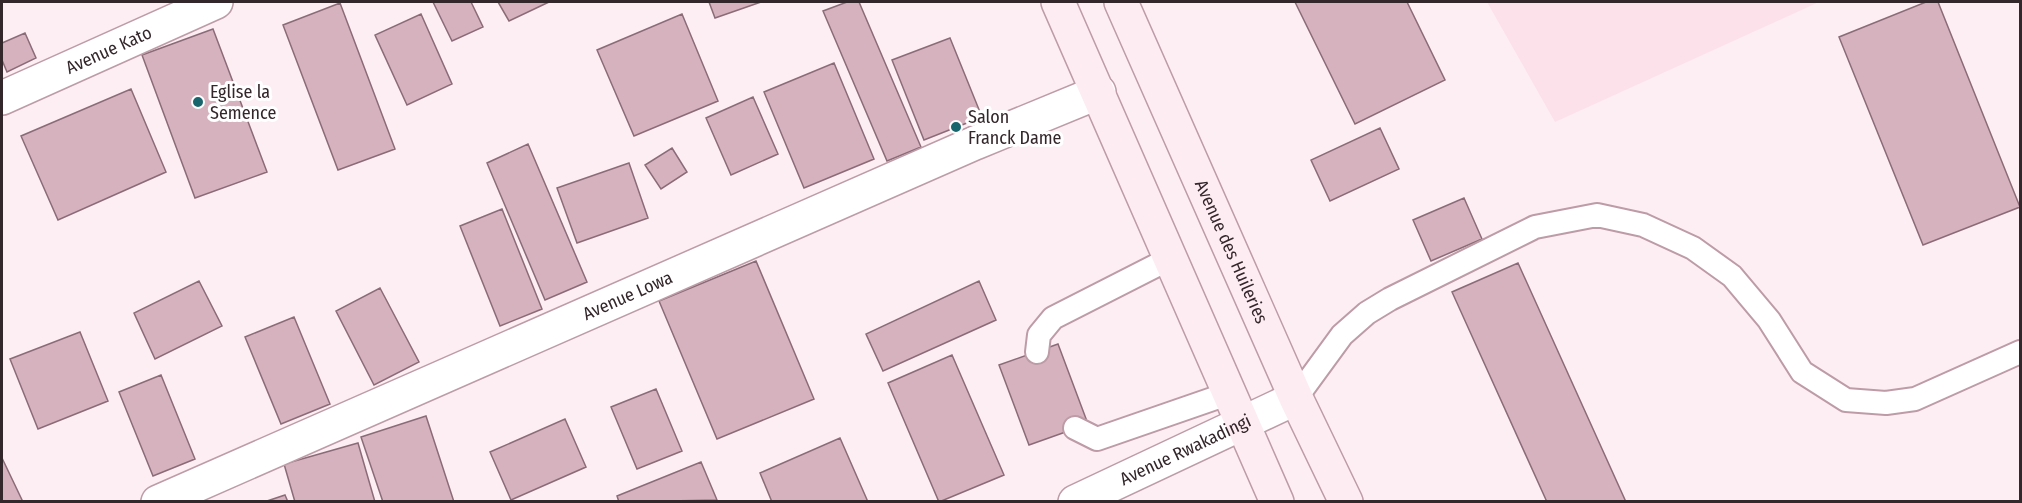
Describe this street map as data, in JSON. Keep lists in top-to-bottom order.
{
  "streets": {
    "main road": ["Avenue des Huileries"],
    "street": ["Avenue Kato", "Avenue Lowa", "Avenue Rwakadingi"]
  },
  "crossings": [
    ["Avenue des Huileries", "Avenue Rwakadingi"]
  ],
  "places": ["Eglise la Semence", "Salon Franck Dame"]
}
